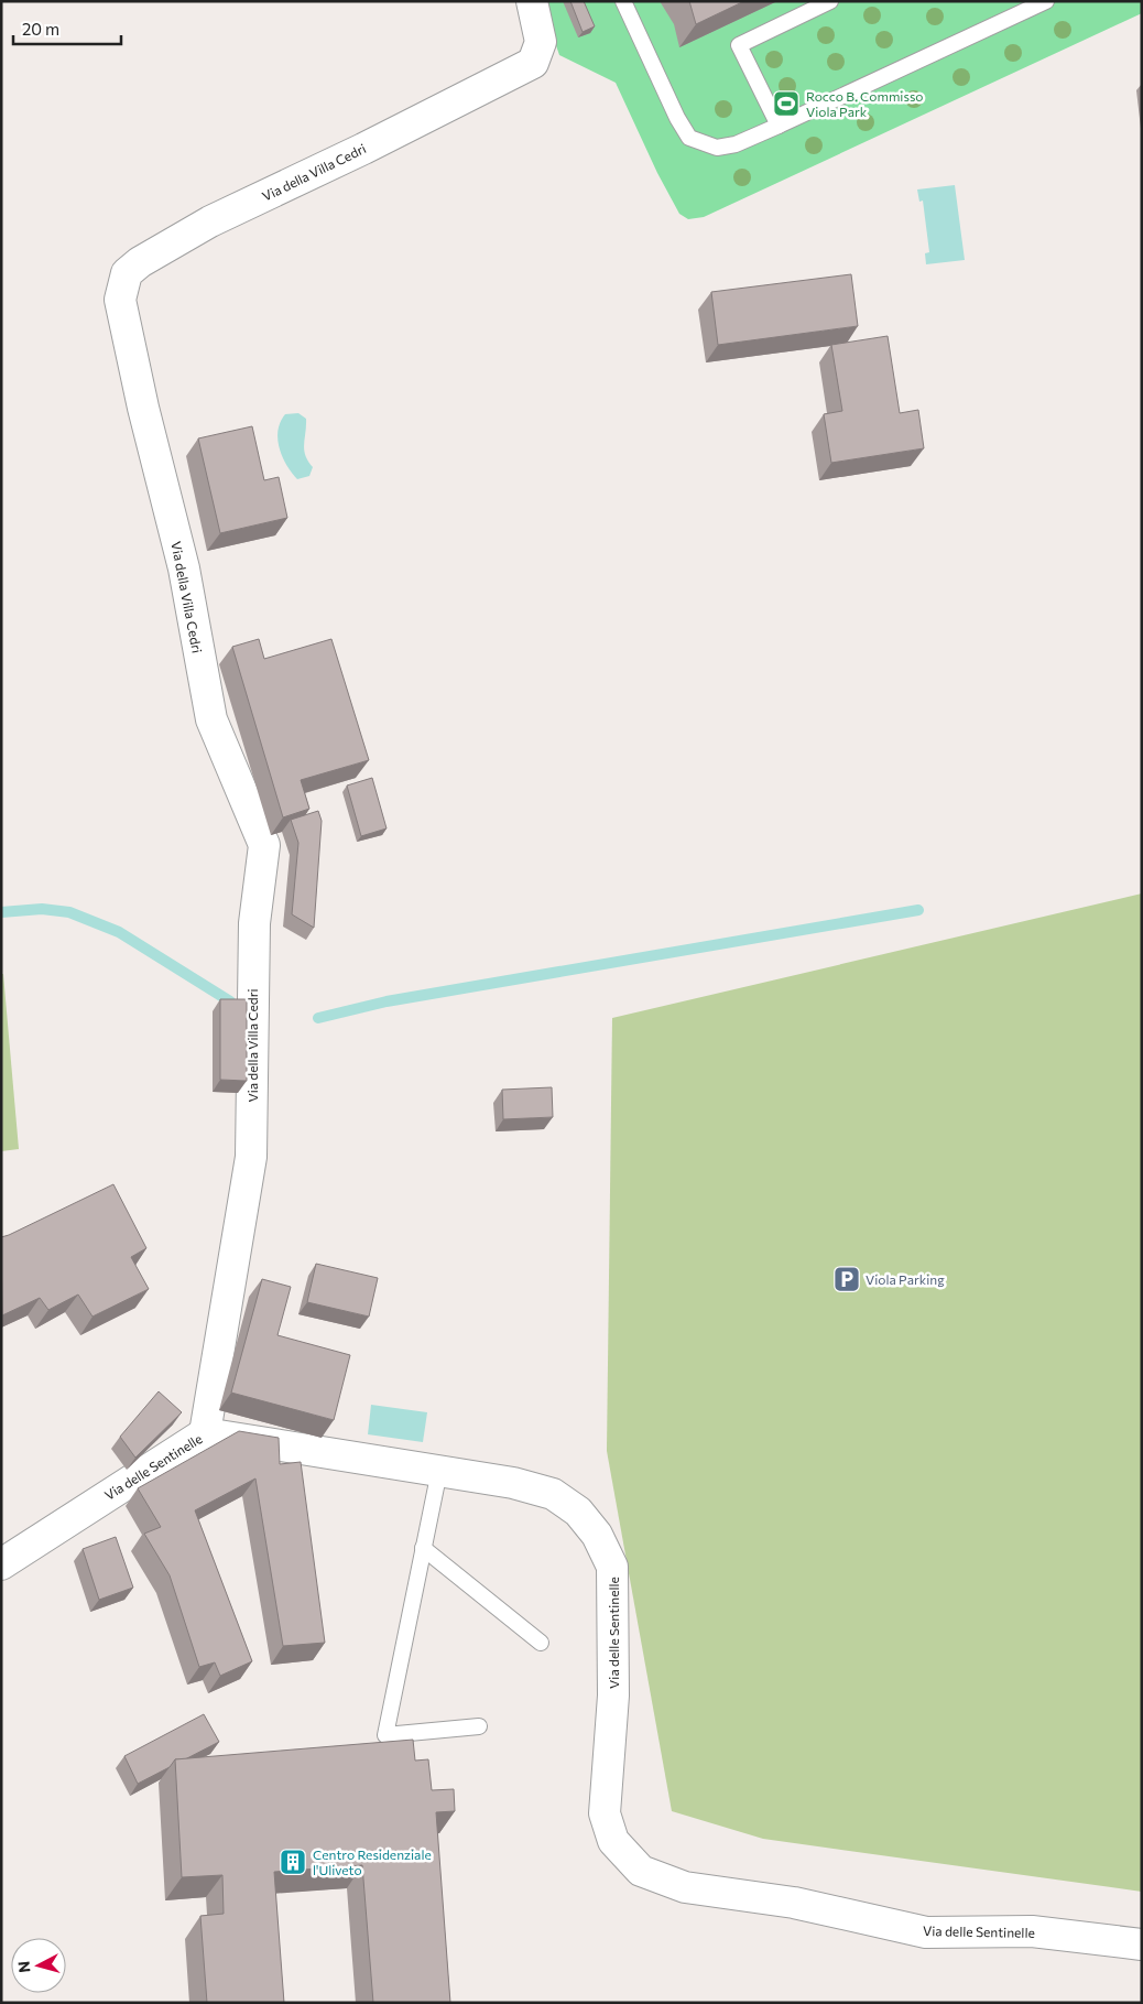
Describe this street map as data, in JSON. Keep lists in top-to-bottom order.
{
  "streets": {
    "street": ["Via della Villa Cedri", "Via delle Sentinelle"]
  },
  "crossings": [
    ["Via della Villa Cedri", "Via delle Sentinelle"]
  ],
  "places": {
    "sports": ["Rocco B. Commisso Viola Park"],
    "parking": ["Viola Parking"],
    "building": ["Centro Residenziale l'Uliveto"]
  },
  "scale_bar": "20 m",
  "north": "left"
}
